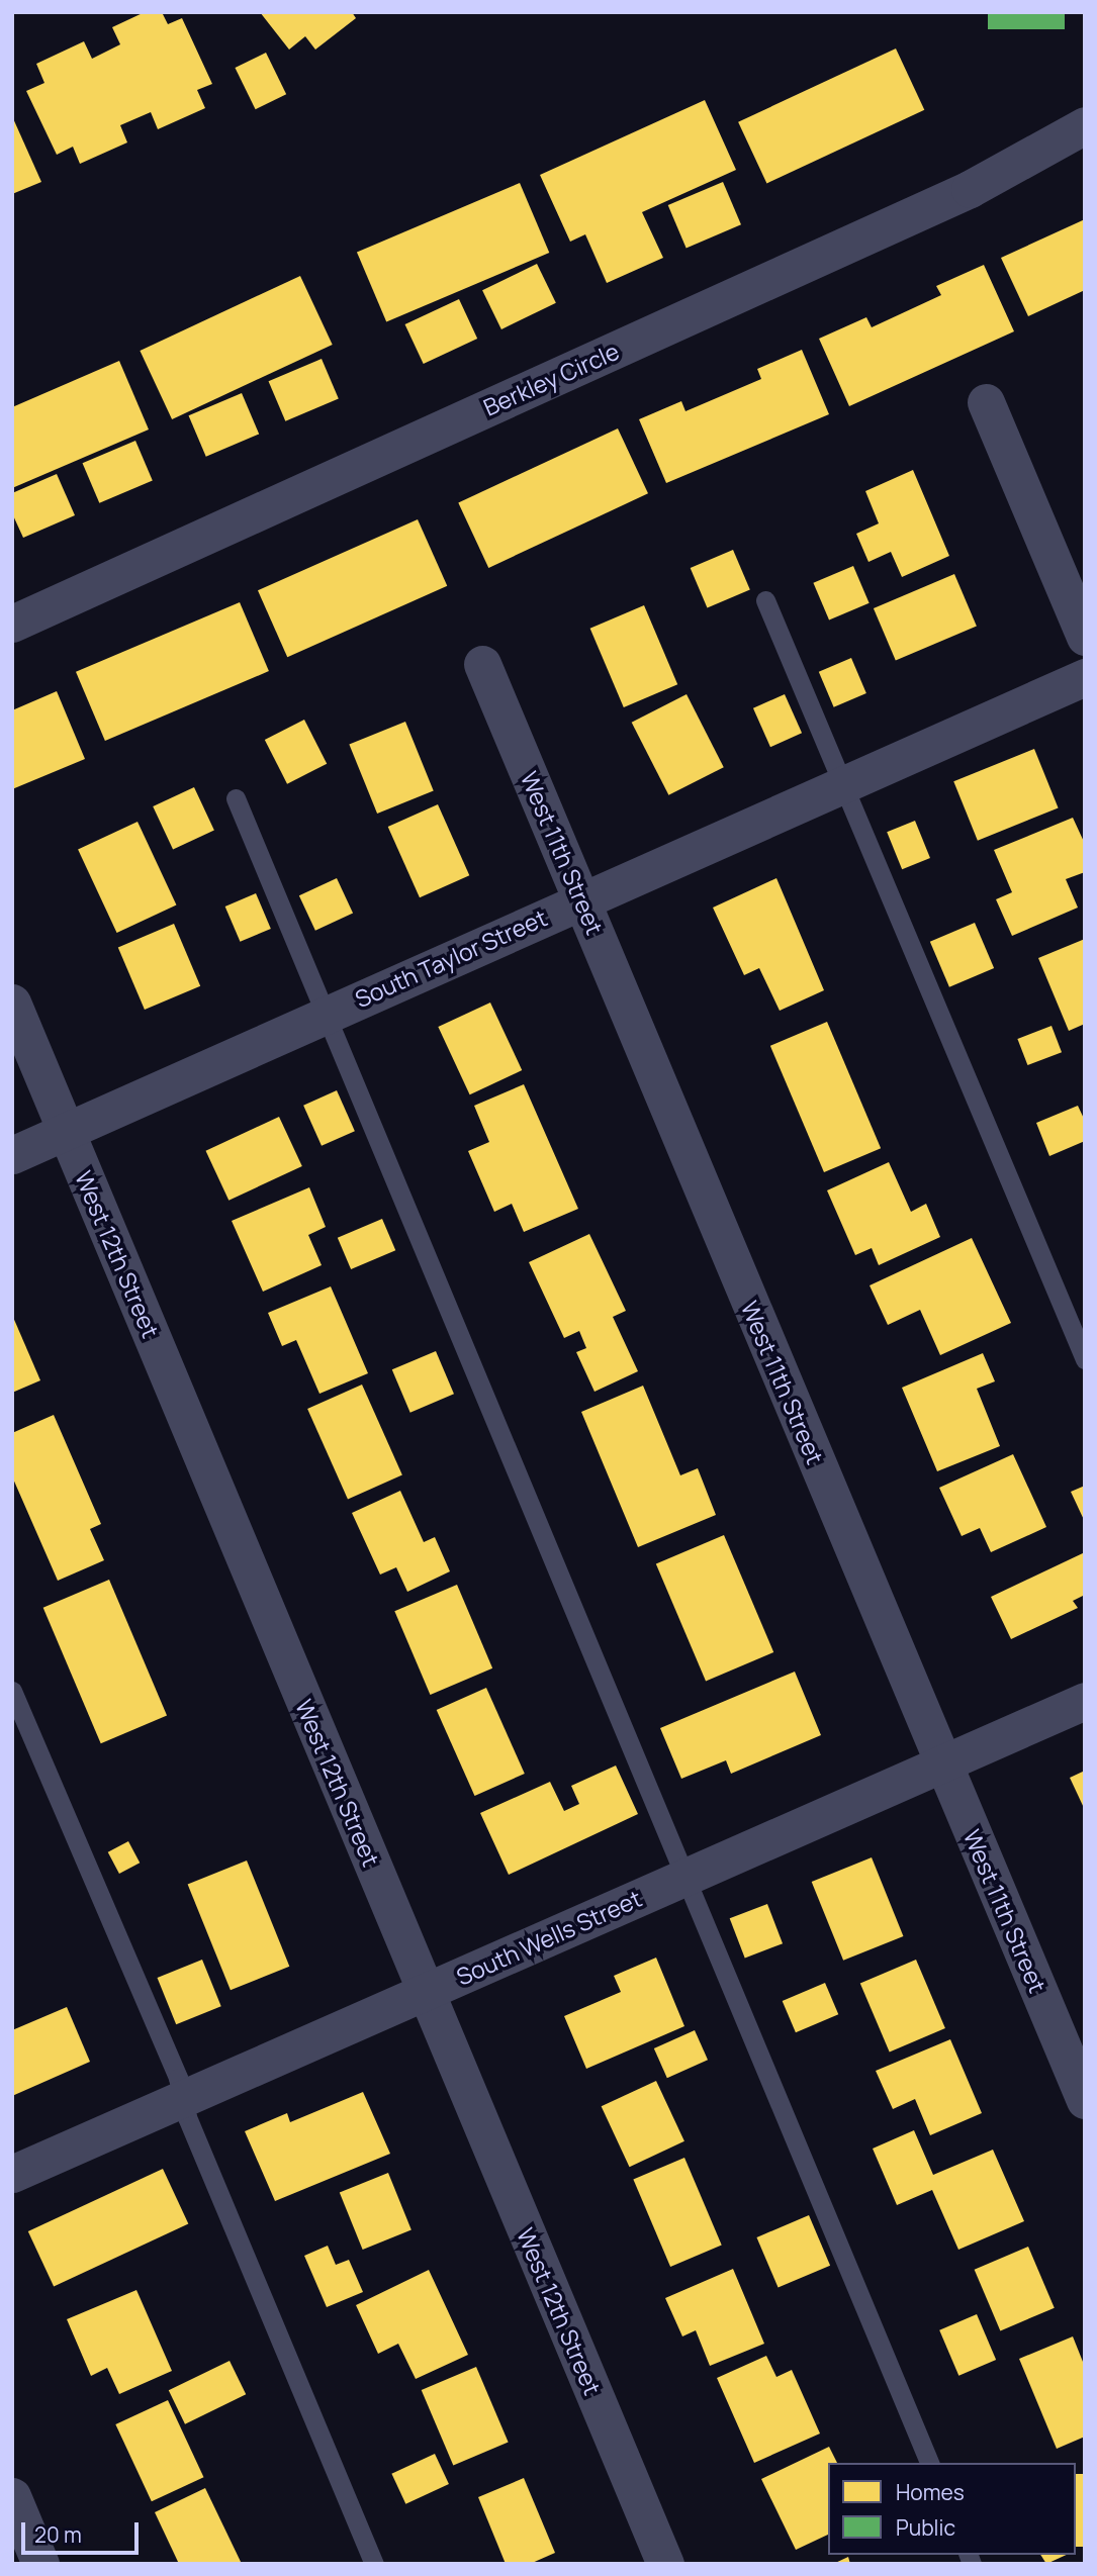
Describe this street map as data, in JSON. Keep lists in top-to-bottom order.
{
  "streets": {
    "street": [
      "Berkley Circle",
      "West 11th Street",
      "South Taylor Street",
      "West 12th Street",
      "South Wells Street"
    ]
  },
  "crossings": [
    ["West 11th Street", "South Taylor Street"],
    ["West 11th Street", "South Wells Street"],
    ["South Taylor Street", "West 12th Street"],
    ["West 12th Street", "South Wells Street"]
  ],
  "legend": ["Homes", "Public"],
  "scale_bar": "20 m"
}
